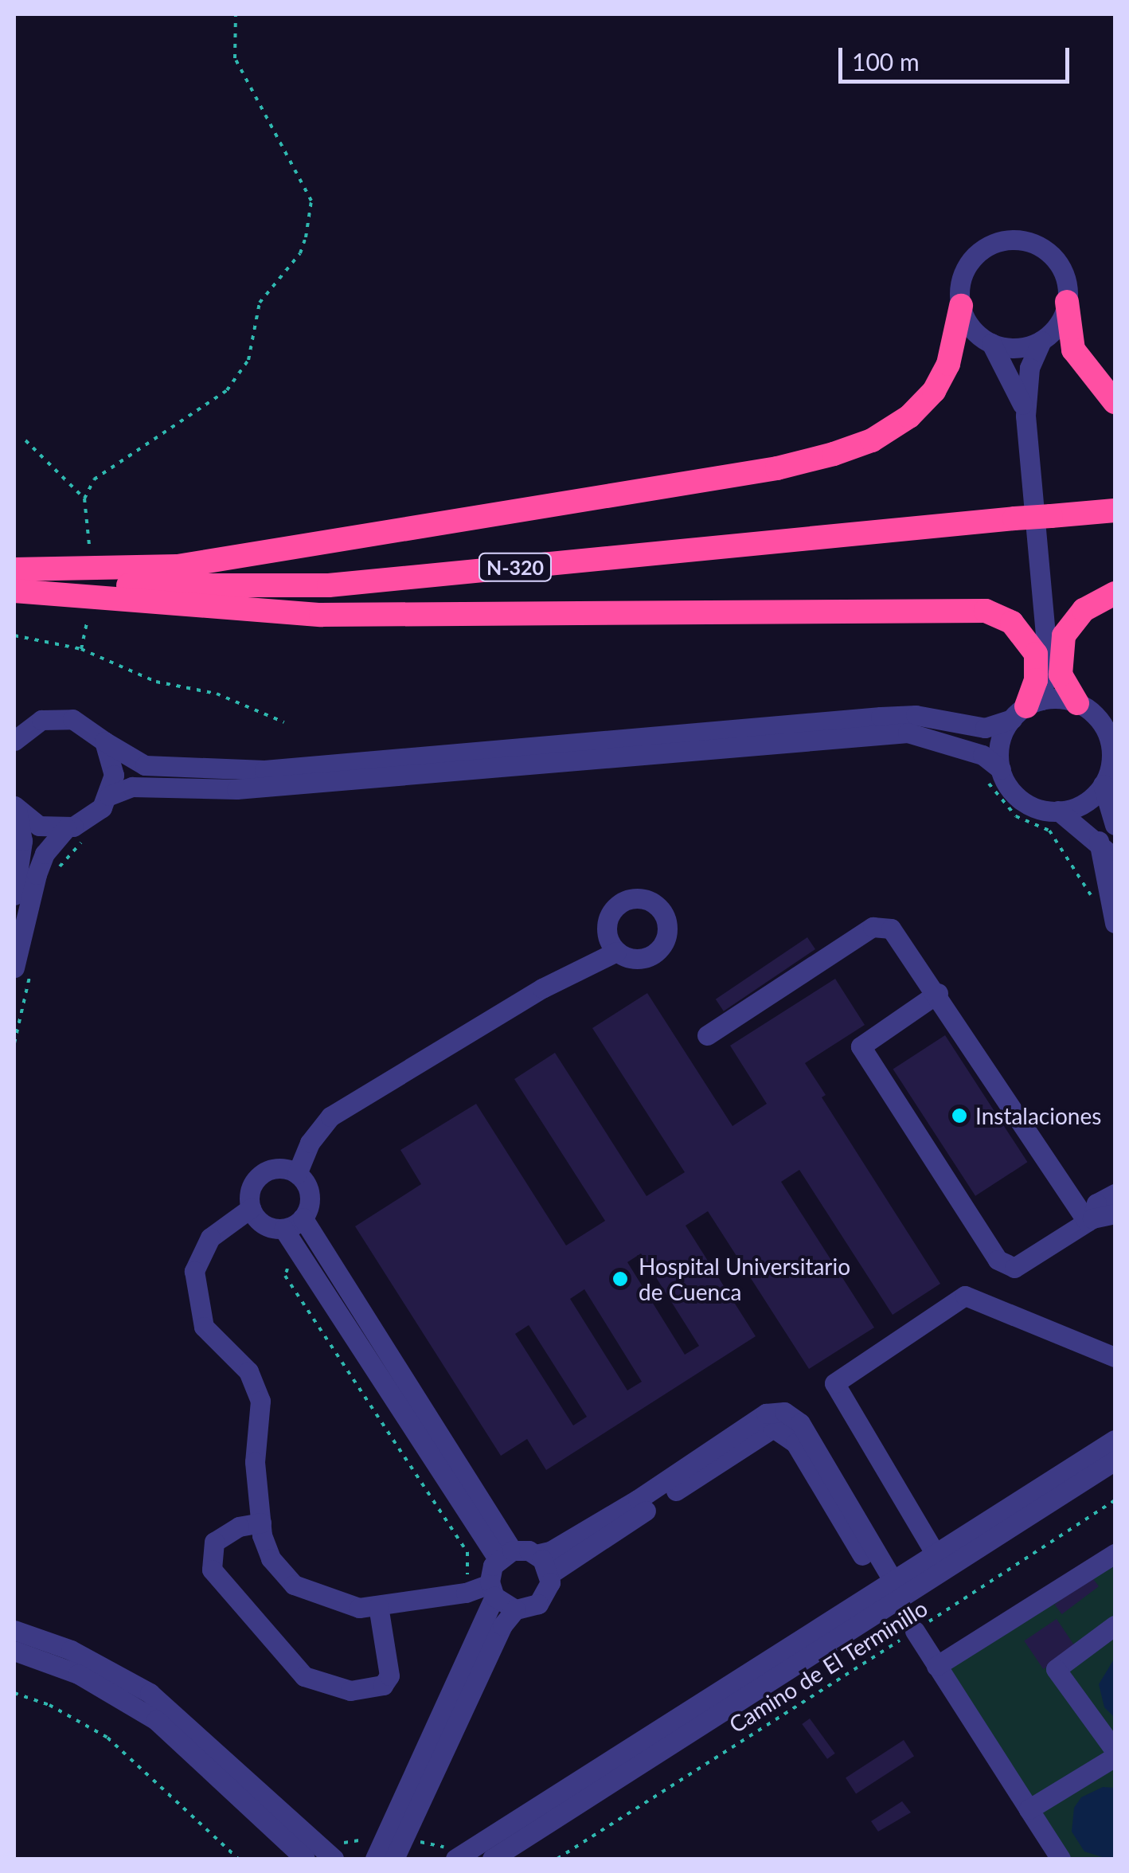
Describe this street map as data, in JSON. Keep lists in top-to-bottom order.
{
  "streets": {
    "highway": ["N-320"],
    "path": ["Camino de El Terminillo"]
  },
  "places": ["Instalaciones", "Hospital Universitario de Cuenca"],
  "scale_bar": "100 m"
}
